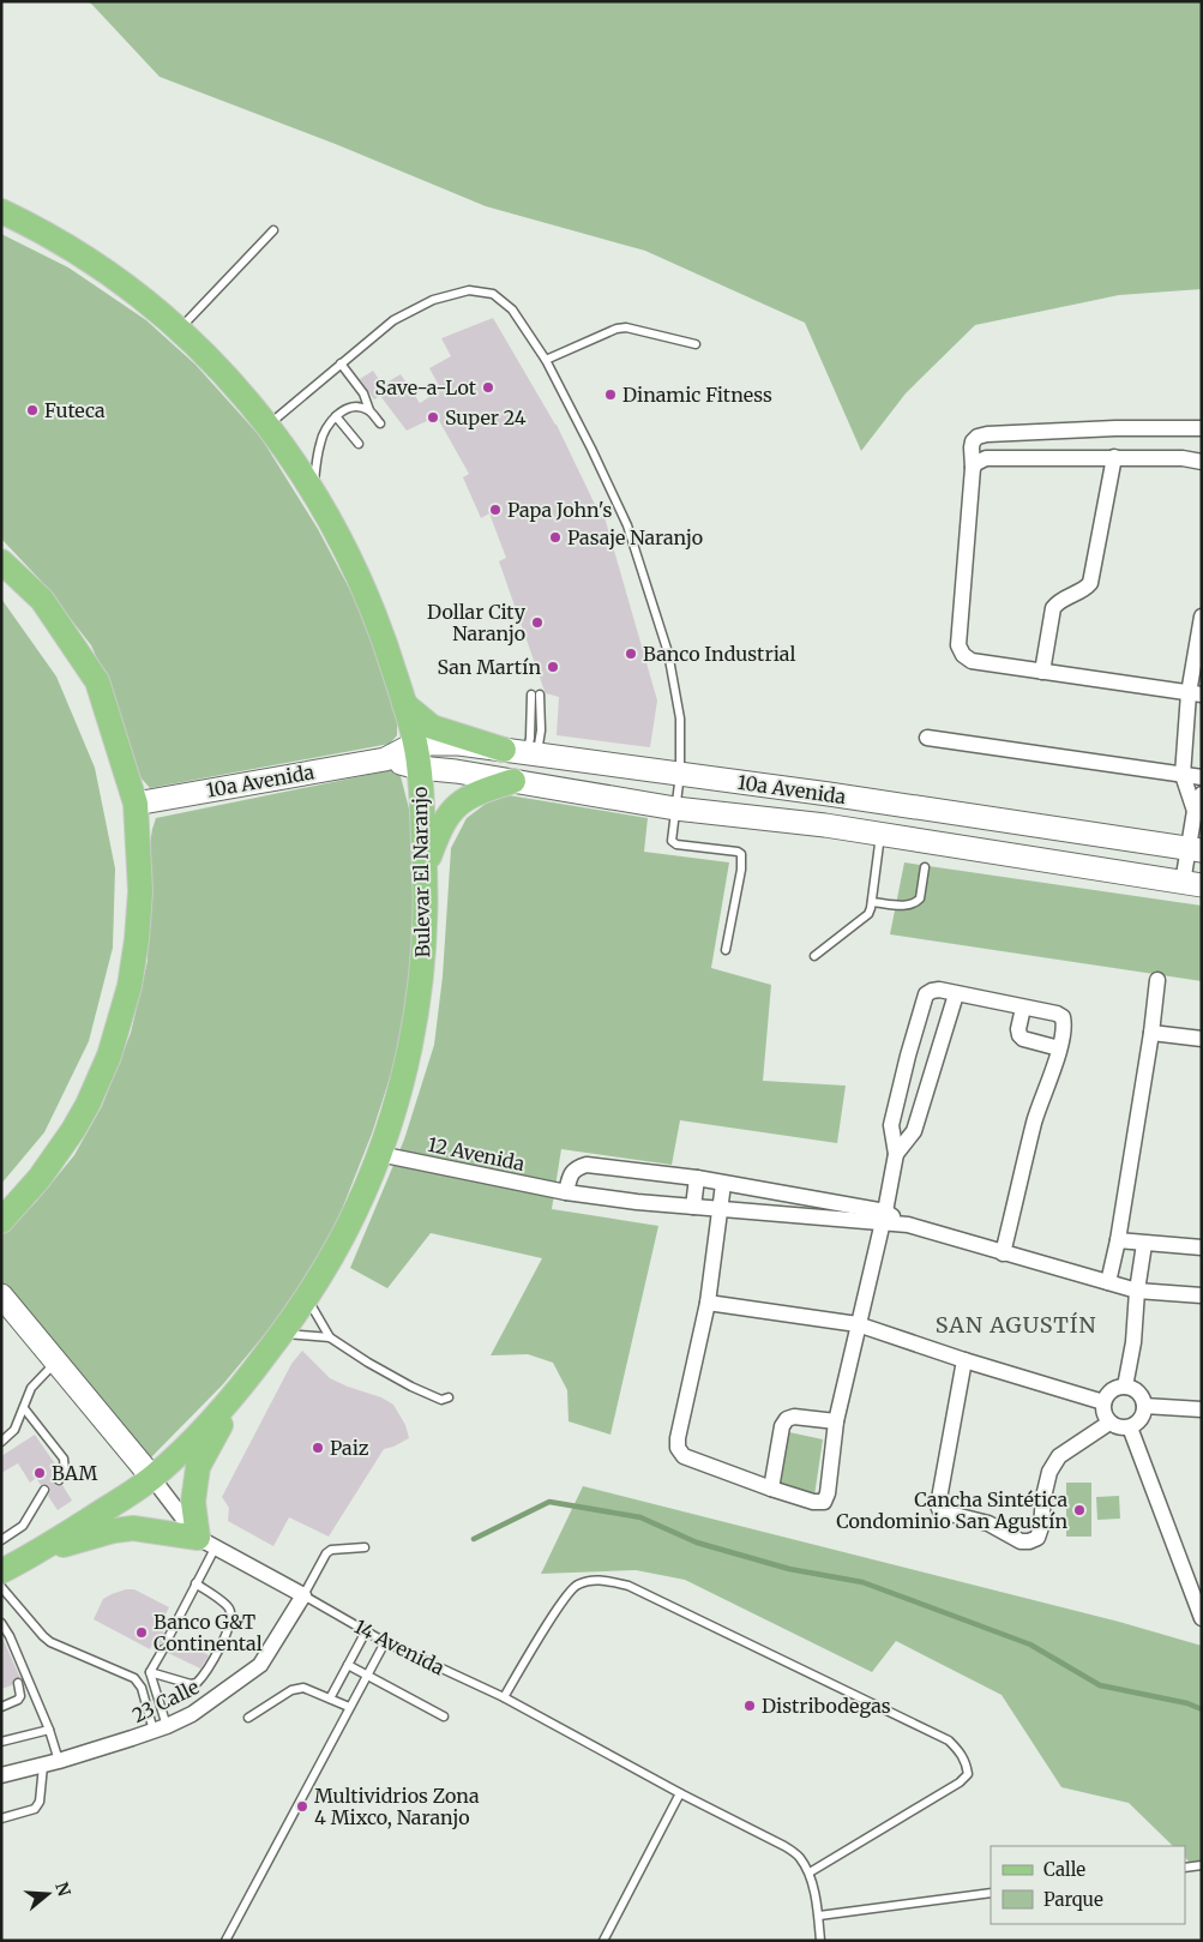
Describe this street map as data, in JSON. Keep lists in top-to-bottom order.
{
  "streets": {
    "main road": ["Bulevar El Naranjo"],
    "street": [
      "10a Avenida",
      "12 Avenida",
      "14 Avenida",
      "23 Calle"
    ]
  },
  "crossings": [
    ["10a Avenida", "Bulevar El Naranjo"],
    ["Bulevar El Naranjo", "12 Avenida"],
    ["Bulevar El Naranjo", "14 Avenida"],
    ["14 Avenida", "23 Calle"]
  ],
  "districts": ["SAN AGUSTÍN"],
  "places": [
    "Save-a-Lot",
    "Dinamic Fitness",
    "Futeca",
    "Super 24",
    "Papa John's",
    "Pasaje Naranjo",
    "Dollar City Naranjo",
    "Banco Industrial",
    "San Martín",
    "Paiz",
    "BAM",
    "Cancha Sintética Condominio San Agustín",
    "Banco G&T Continental",
    "Distribodegas",
    "Multividrios Zona 4 Mixco, Naranjo"
  ],
  "legend": ["Calle", "Parque"],
  "north": "right"
}
